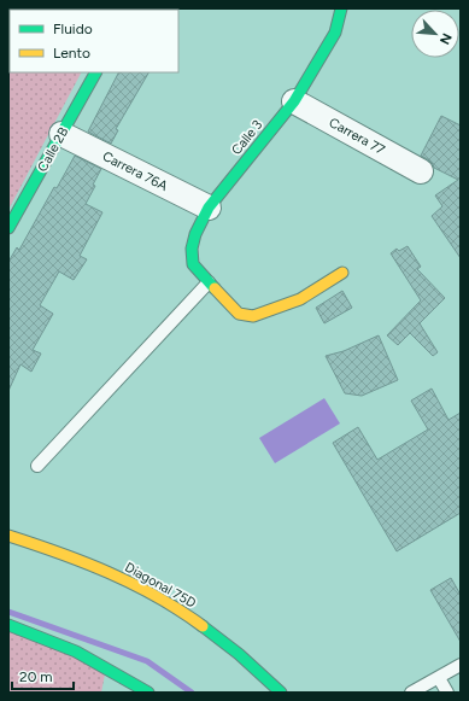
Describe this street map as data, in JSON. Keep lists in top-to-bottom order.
{
  "streets": {
    "street": [
      "Carrera 77",
      "Calle 3",
      "Calle 2B",
      "Carrera 76A",
      "Diagonal 75D"
    ]
  },
  "crossings": [
    ["Carrera 77", "Calle 3"],
    ["Calle 3", "Carrera 76A"],
    ["Calle 2B", "Carrera 76A"]
  ],
  "legend": ["Fluido", "Lento"],
  "scale_bar": "20 m",
  "north": "bottom right"
}
